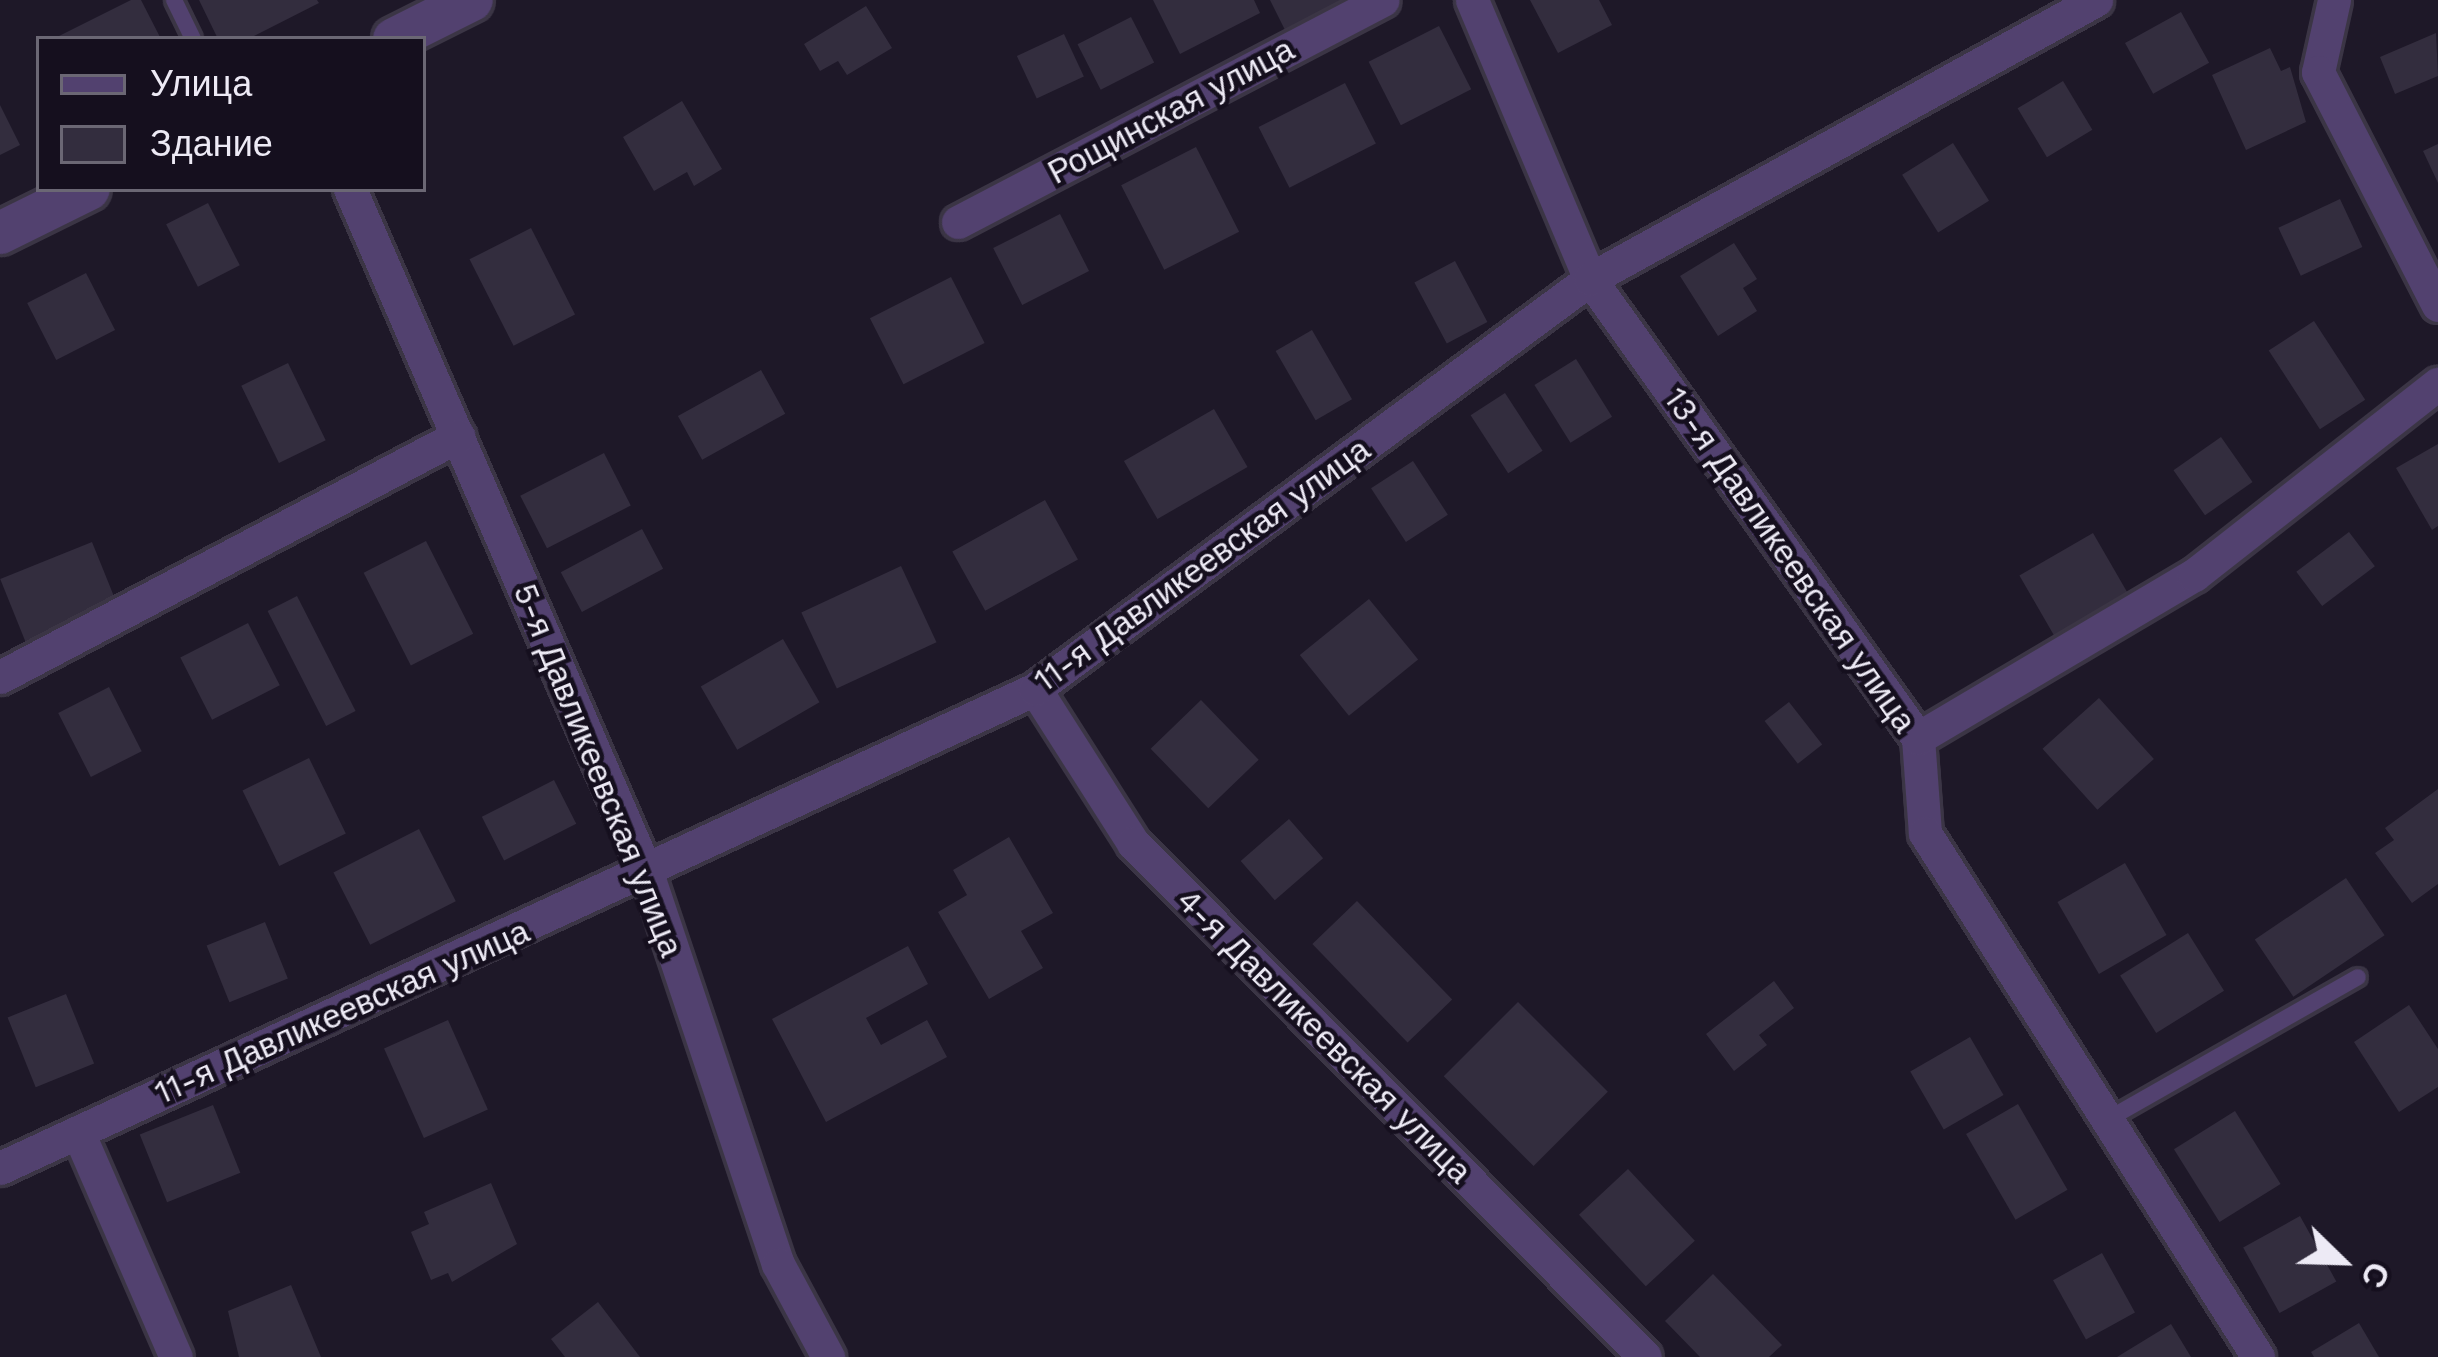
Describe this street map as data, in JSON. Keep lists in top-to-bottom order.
{
  "streets": {
    "street": [
      "Рощинская улица",
      "13-я Давликеевская улица",
      "11-я Давликеевская улица",
      "5-я Давликеевская улица",
      "4-я Давликеевская улица"
    ]
  },
  "crossings": [
    ["13-я Давликеевская улица", "11-я Давликеевская улица"],
    ["11-я Давликеевская улица", "5-я Давликеевская улица"],
    ["11-я Давликеевская улица", "4-я Давликеевская улица"]
  ],
  "legend": ["Улица", "Здание"],
  "north": "bottom right"
}
